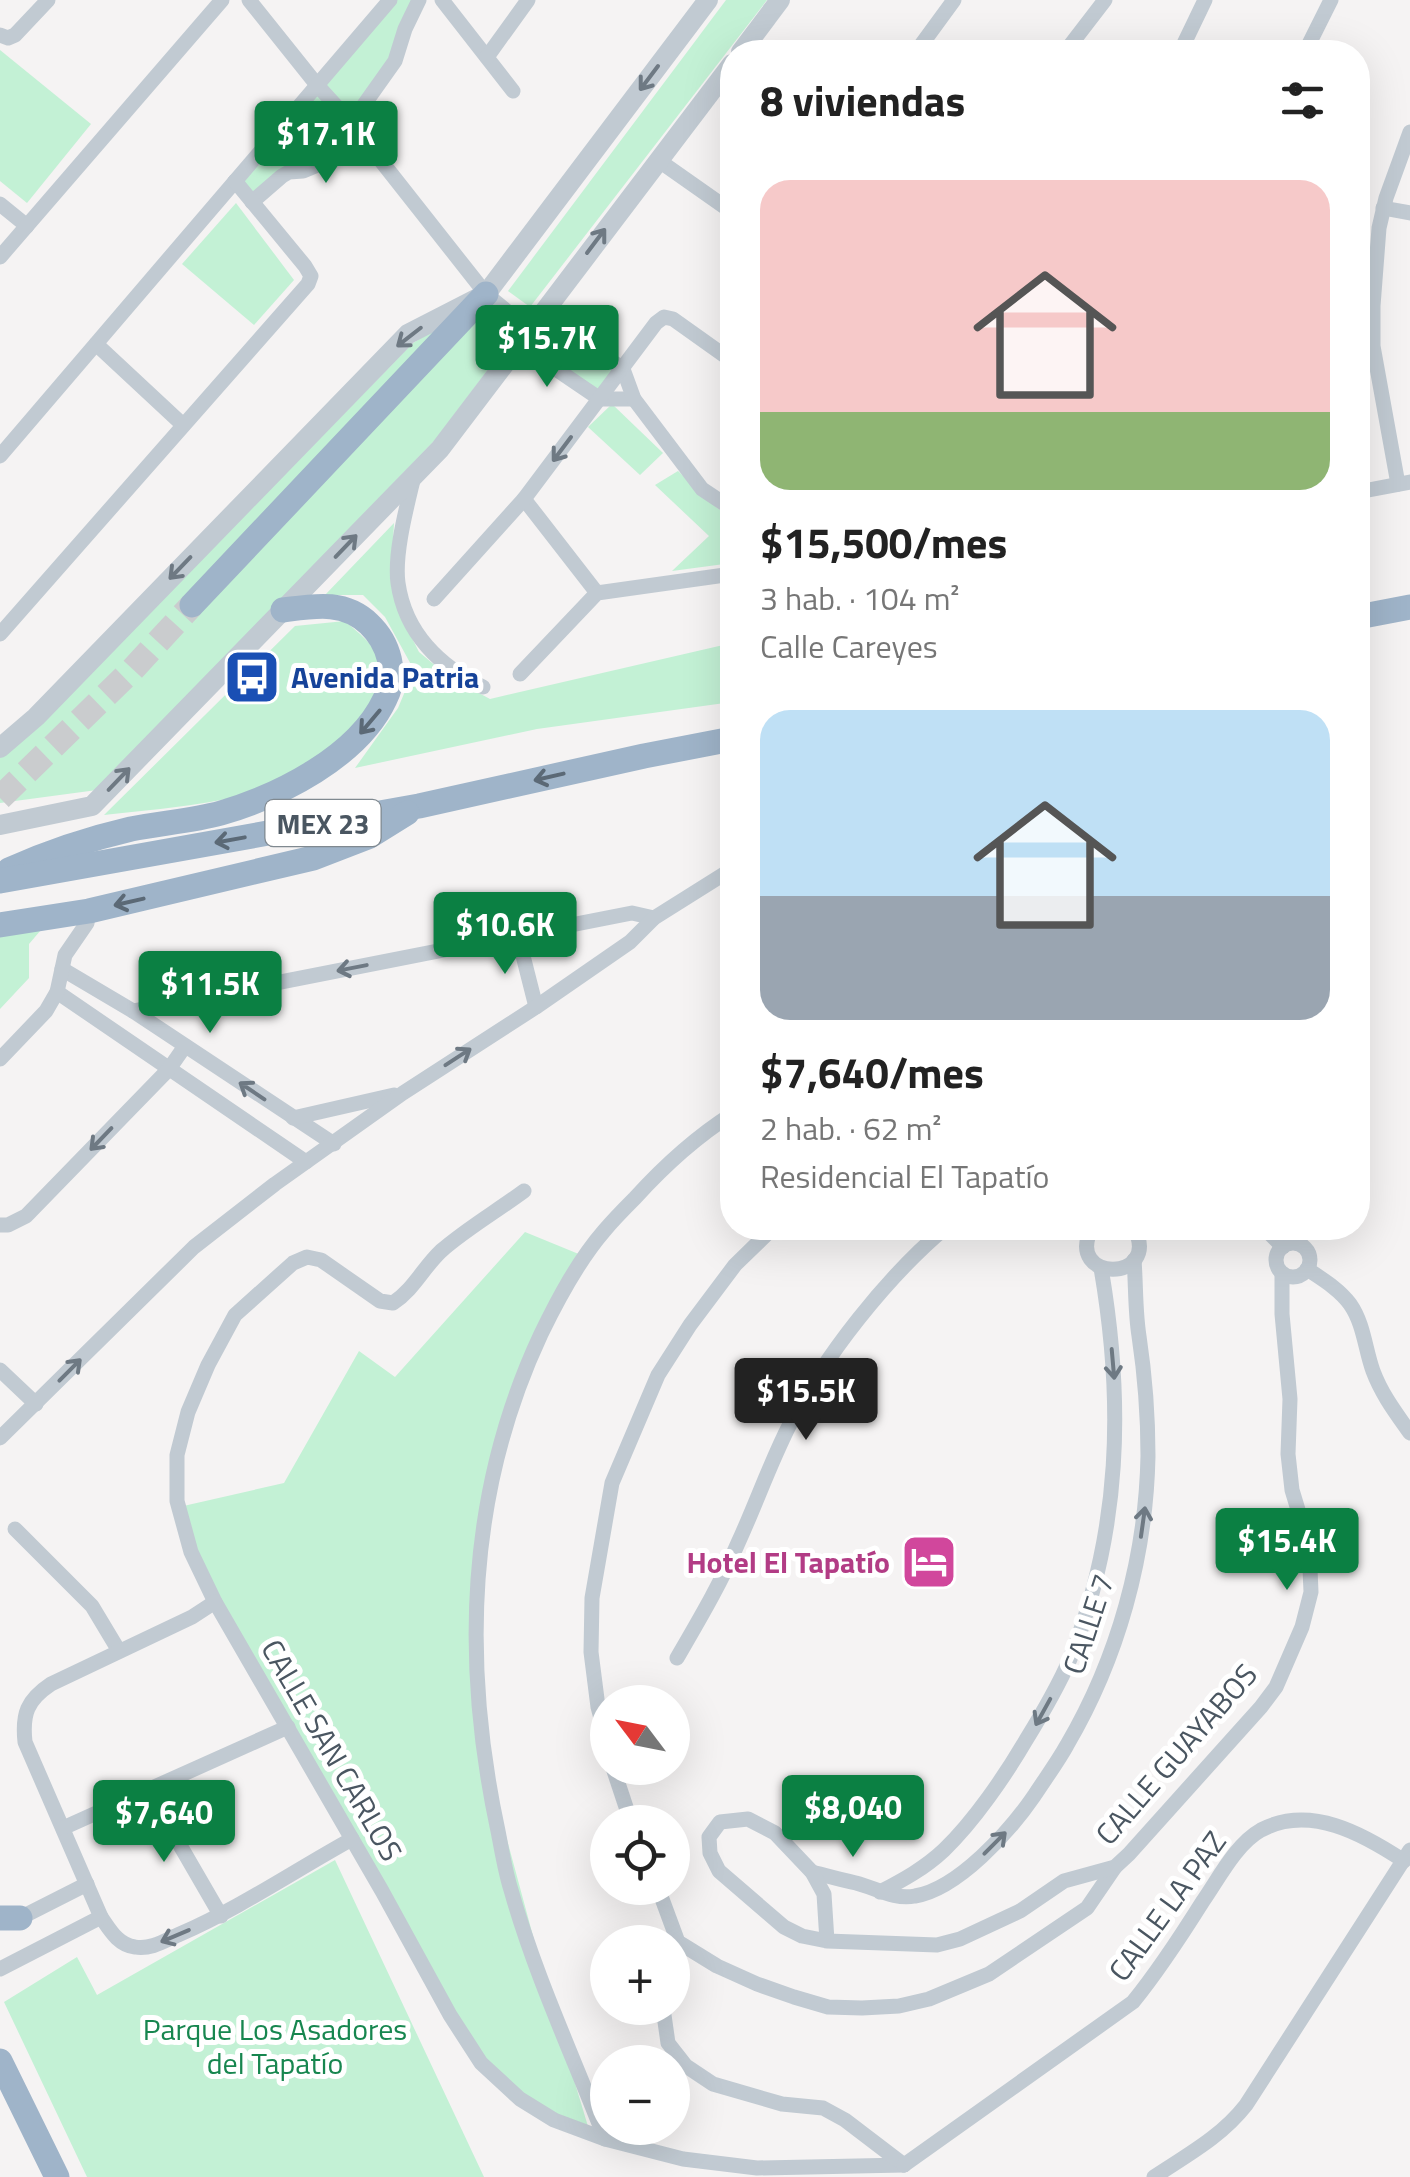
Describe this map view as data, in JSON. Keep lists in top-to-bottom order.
{
  "streets": {
    "highway": ["MEX 23"],
    "street": [
      "CALLE 7",
      "CALLE SAN CARLOS",
      "CALLE GUAYABOS",
      "CALLE LA PAZ"
    ]
  },
  "crossings": [
    ["CALLE 7", "CALLE GUAYABOS"],
    ["CALLE SAN CARLOS", "CALLE LA PAZ"]
  ],
  "parks": ["Parque Los Asadores del Tapatío"],
  "places": {
    "bus stop": ["Avenida Patria"],
    "hotel": ["Hotel El Tapatío"]
  },
  "north": "top left",
  "page": {
    "heading": "8 viviendas",
    "price": [
      "$17.1K",
      "$15.7K",
      "$10.6K",
      "$11.5K",
      "$15.5K",
      "$15.4K",
      "$8,040",
      "$7,640"
    ],
    "list": [
      {
        "name": "$15,500/mes",
        "note": "3 hab. · 104 m² · Calle Careyes"
      },
      {
        "name": "$7,640/mes",
        "note": "2 hab. · 62 m² · Residencial El Tapatío"
      }
    ],
    "map_buttons": ["+", "−"]
  }
}
